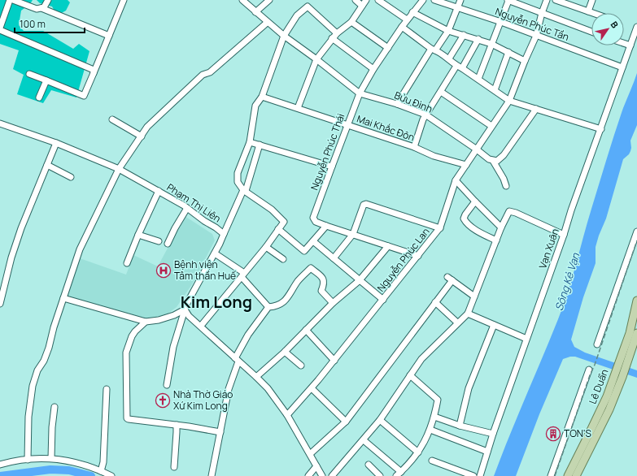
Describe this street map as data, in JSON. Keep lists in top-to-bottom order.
{
  "streets": {
    "main road": ["Lê Duẩn"],
    "street": [
      "Nguyễn Phúc Tần",
      "Bửu Đình",
      "Mai Khắc Đôn",
      "Nguyễn Phúc Thái",
      "Phạm Thị Liên",
      "Vạn Xuân",
      "Nguyễn Phúc Lan"
    ]
  },
  "crossings": [
    ["Nguyễn Phúc Tần", "Vạn Xuân"],
    ["Nguyễn Phúc Tần", "Nguyễn Phúc Lan"],
    ["Bửu Đình", "Nguyễn Phúc Thái"],
    ["Bửu Đình", "Nguyễn Phúc Lan"],
    ["Mai Khắc Đôn", "Nguyễn Phúc Thái"],
    ["Mai Khắc Đôn", "Nguyễn Phúc Lan"],
    ["Nguyễn Phúc Thái", "Nguyễn Phúc Lan"]
  ],
  "districts": ["Kim Long"],
  "water": ["Sông Kẻ Vạn"],
  "places": {
    "hospital": ["Bệnh viện Tâm thần Huế"],
    "church": ["Nhà Thờ Giáo Xứ Kim Long"],
    "building": ["TON'S"]
  },
  "scale_bar": "100 m",
  "north": "top right"
}
